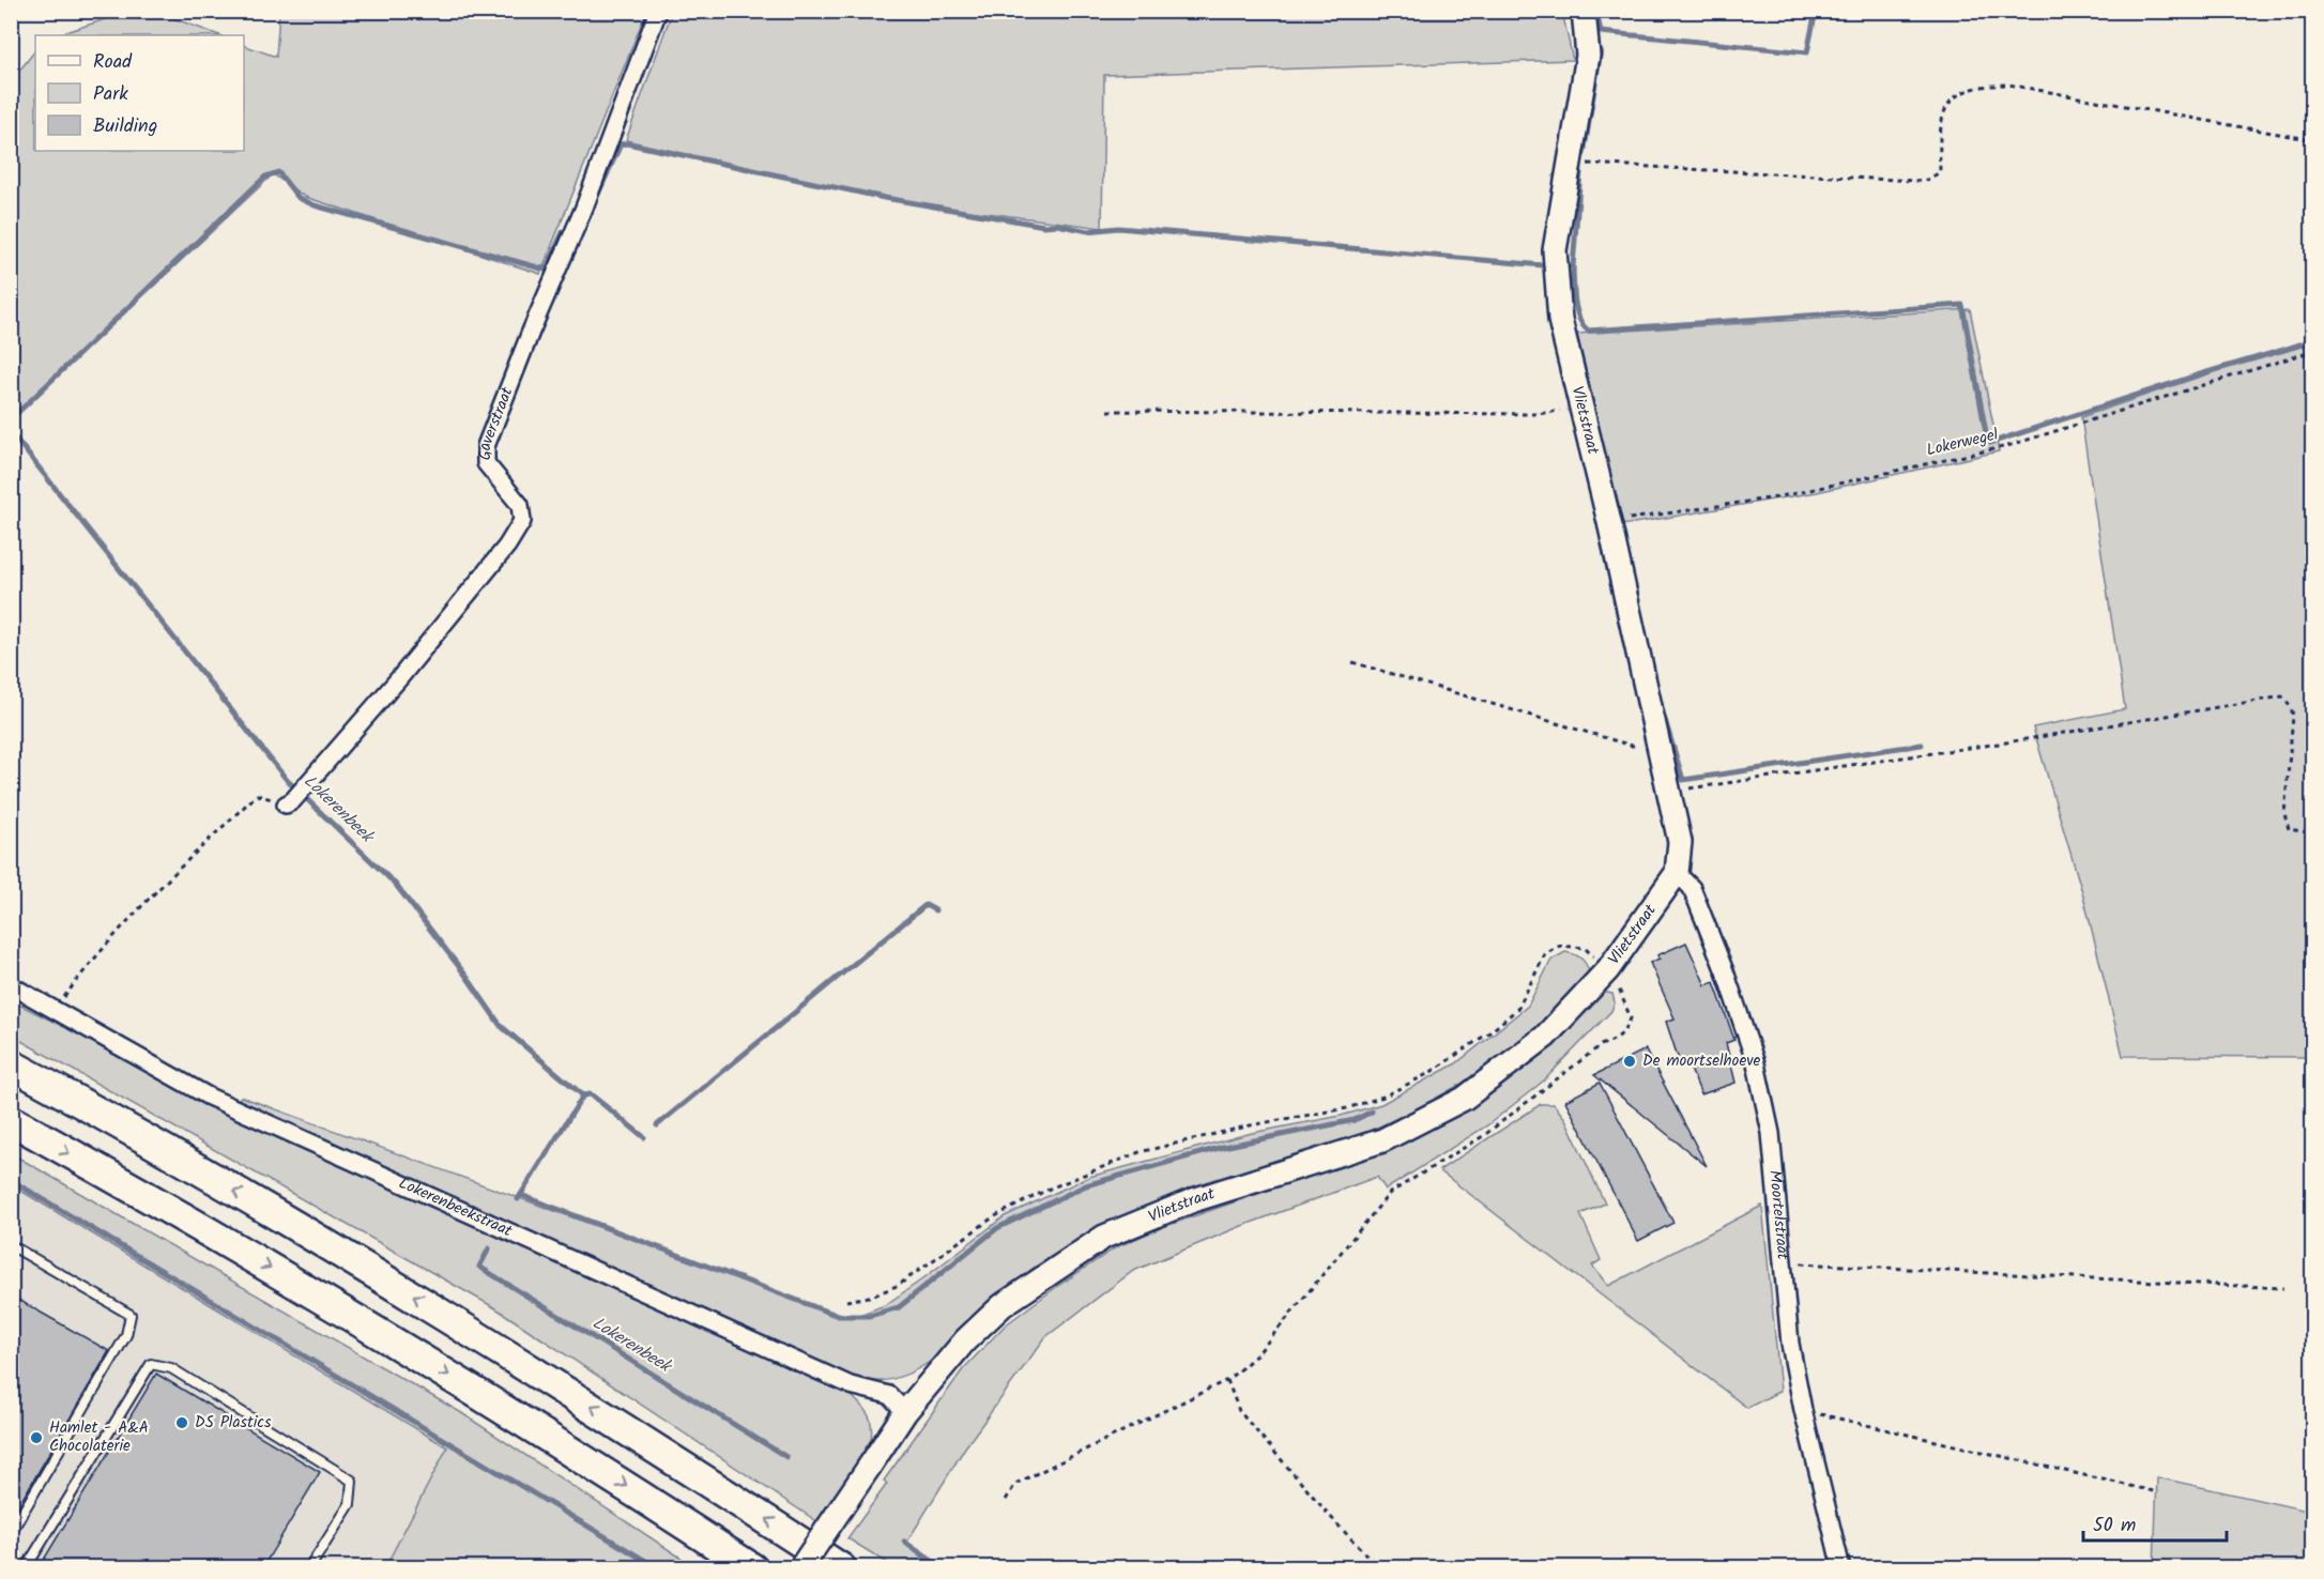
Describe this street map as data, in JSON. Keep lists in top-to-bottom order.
{
  "streets": {
    "street": [
      "Vlietstraat",
      "Gaverstraat",
      "Lokerenbeekstraat",
      "Moortelstraat"
    ],
    "path": ["Lokerwegel"]
  },
  "crossings": [
    ["Vlietstraat", "Lokerwegel"],
    ["Vlietstraat", "Lokerenbeekstraat"],
    ["Vlietstraat", "Moortelstraat"]
  ],
  "water": ["Lokerenbeek"],
  "places": ["De moortselhoeve", "DS Plastics", "Hamlet - A&A Chocolaterie"],
  "legend": ["Road", "Park", "Building"],
  "scale_bar": "50 m"
}
